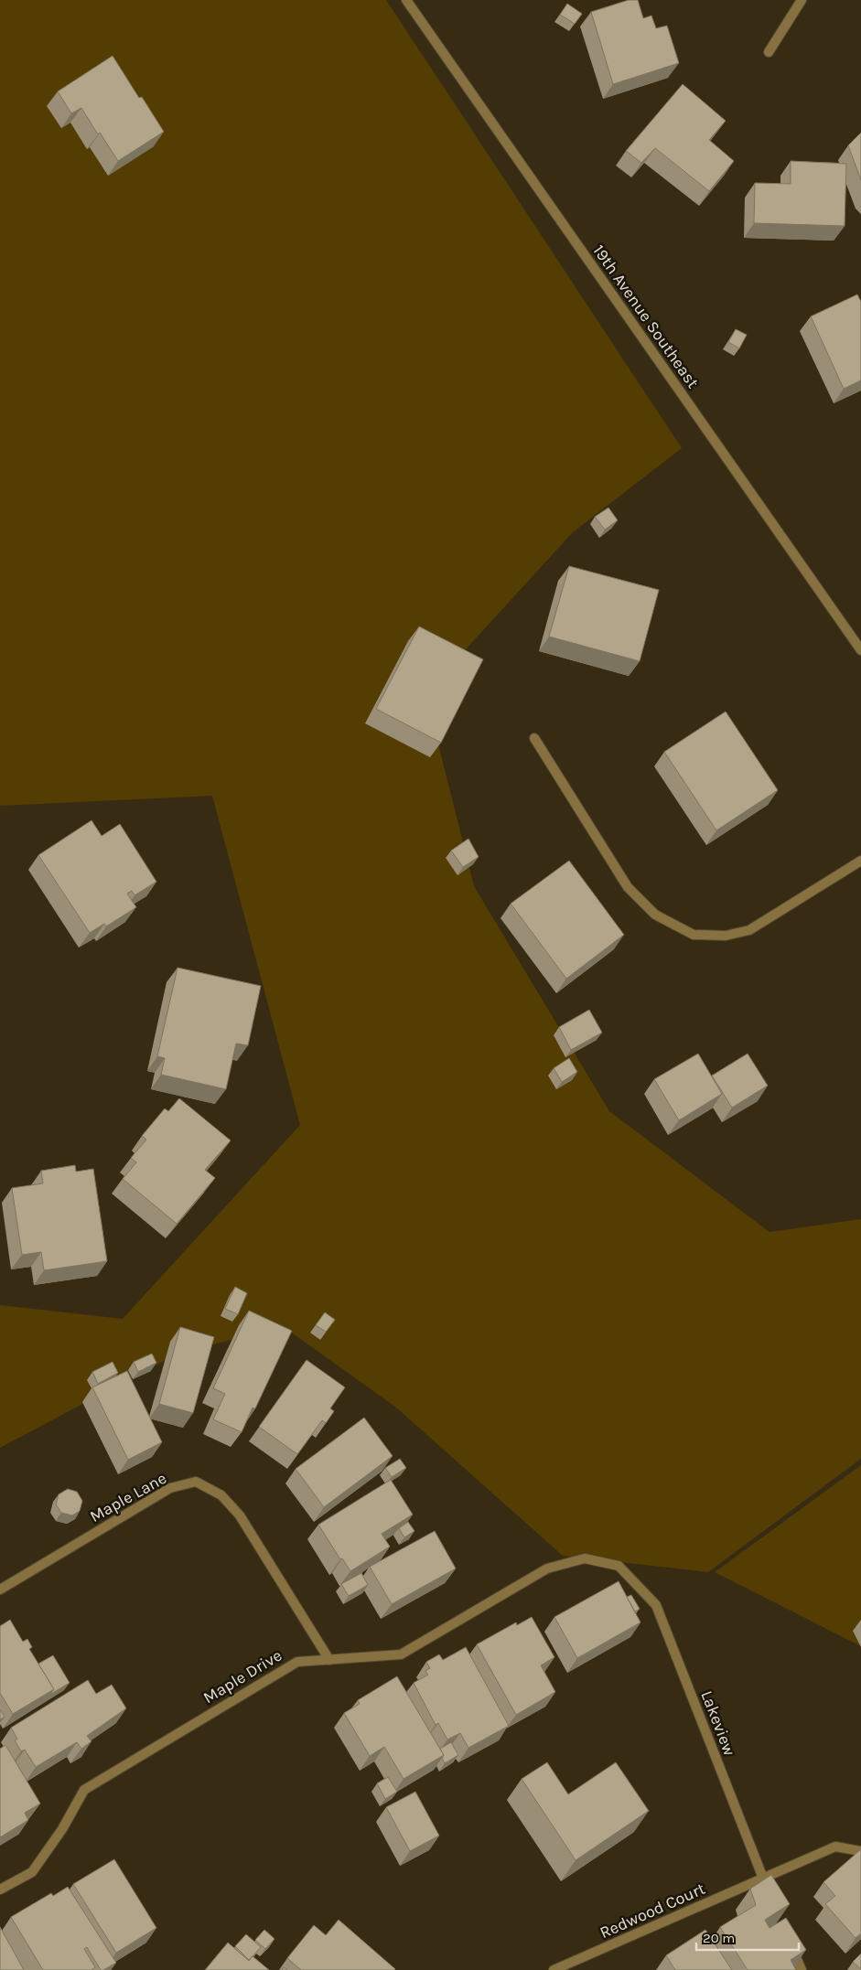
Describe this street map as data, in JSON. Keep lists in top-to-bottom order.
{
  "streets": {
    "street": [
      "19th Avenue Southeast",
      "Maple Lane",
      "Maple Drive",
      "Lakeview",
      "Redwood Court"
    ]
  },
  "crossings": [
    ["Maple Lane", "Maple Drive"],
    ["Maple Drive", "Lakeview"],
    ["Lakeview", "Redwood Court"]
  ],
  "scale_bar": "20 m"
}
